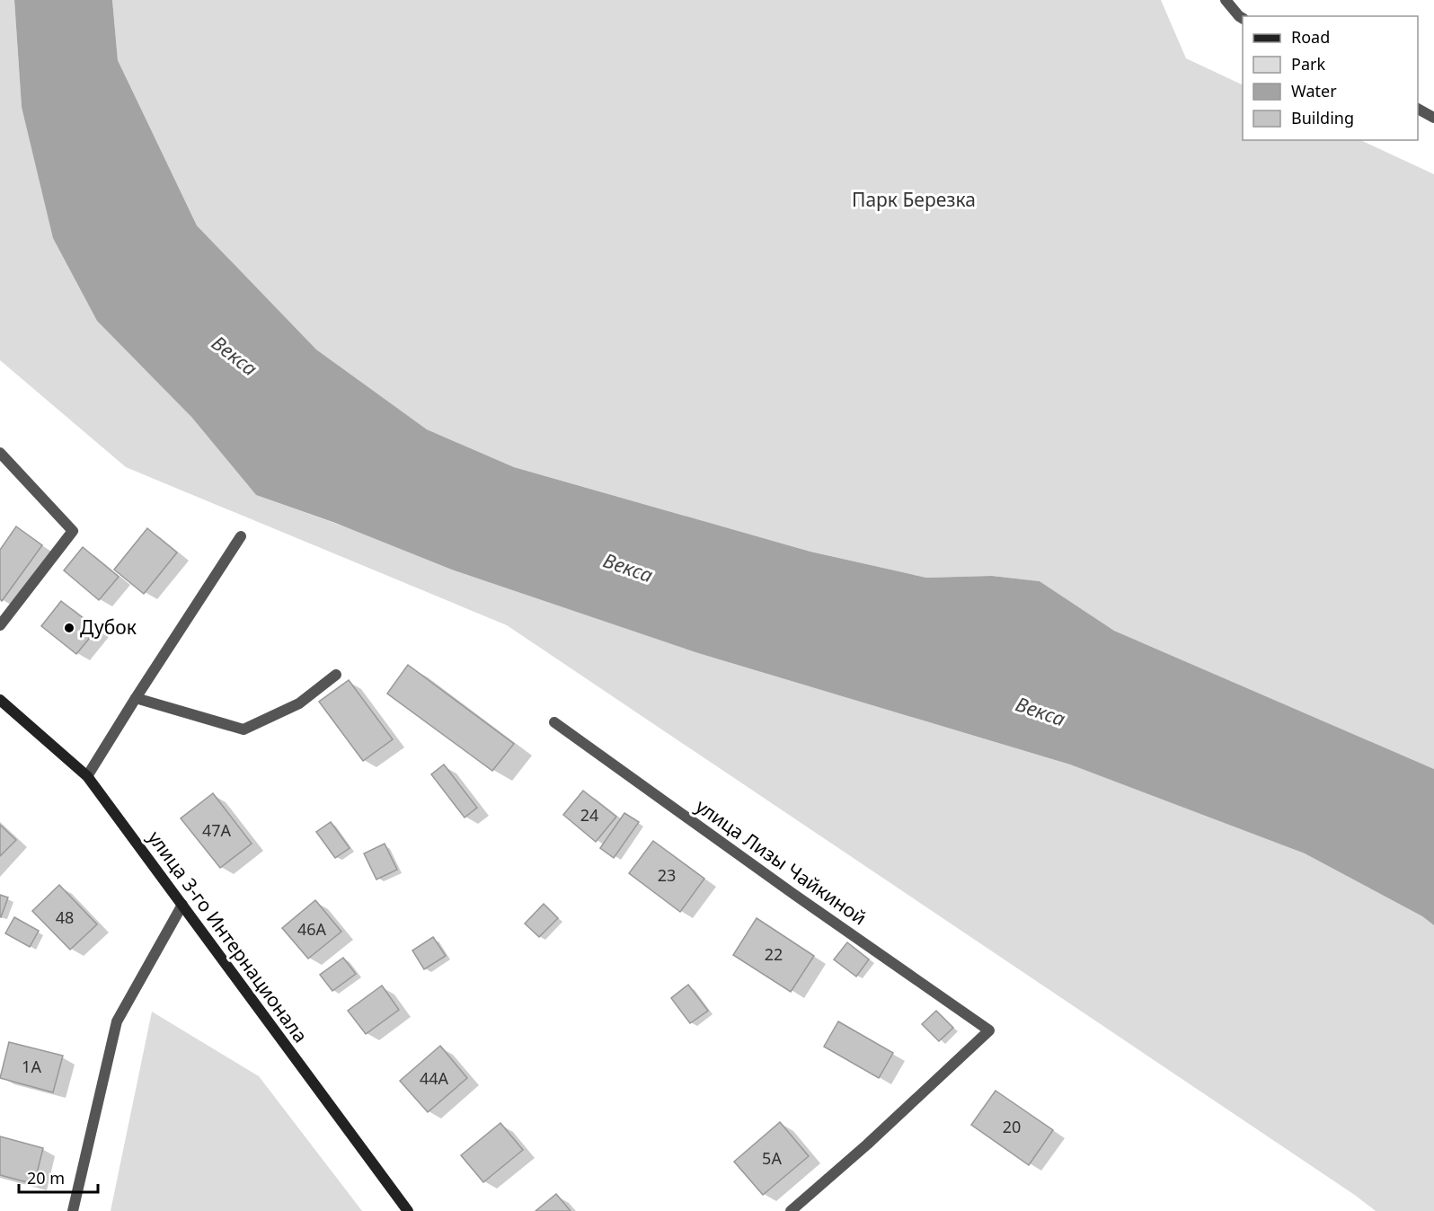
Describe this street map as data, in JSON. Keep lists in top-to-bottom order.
{
  "streets": {
    "main road": ["улица 3-го Интернационала"],
    "street": ["улица Лизы Чайкиной"]
  },
  "water": ["Векса"],
  "parks": ["Парк Березка"],
  "places": ["Дубок"],
  "house_numbers": [
    "24",
    "47А",
    "23",
    "48",
    "46А",
    "22",
    "1А",
    "44А",
    "20",
    "5А"
  ],
  "legend": [
    "Road",
    "Park",
    "Water",
    "Building"
  ],
  "scale_bar": "20 m"
}
